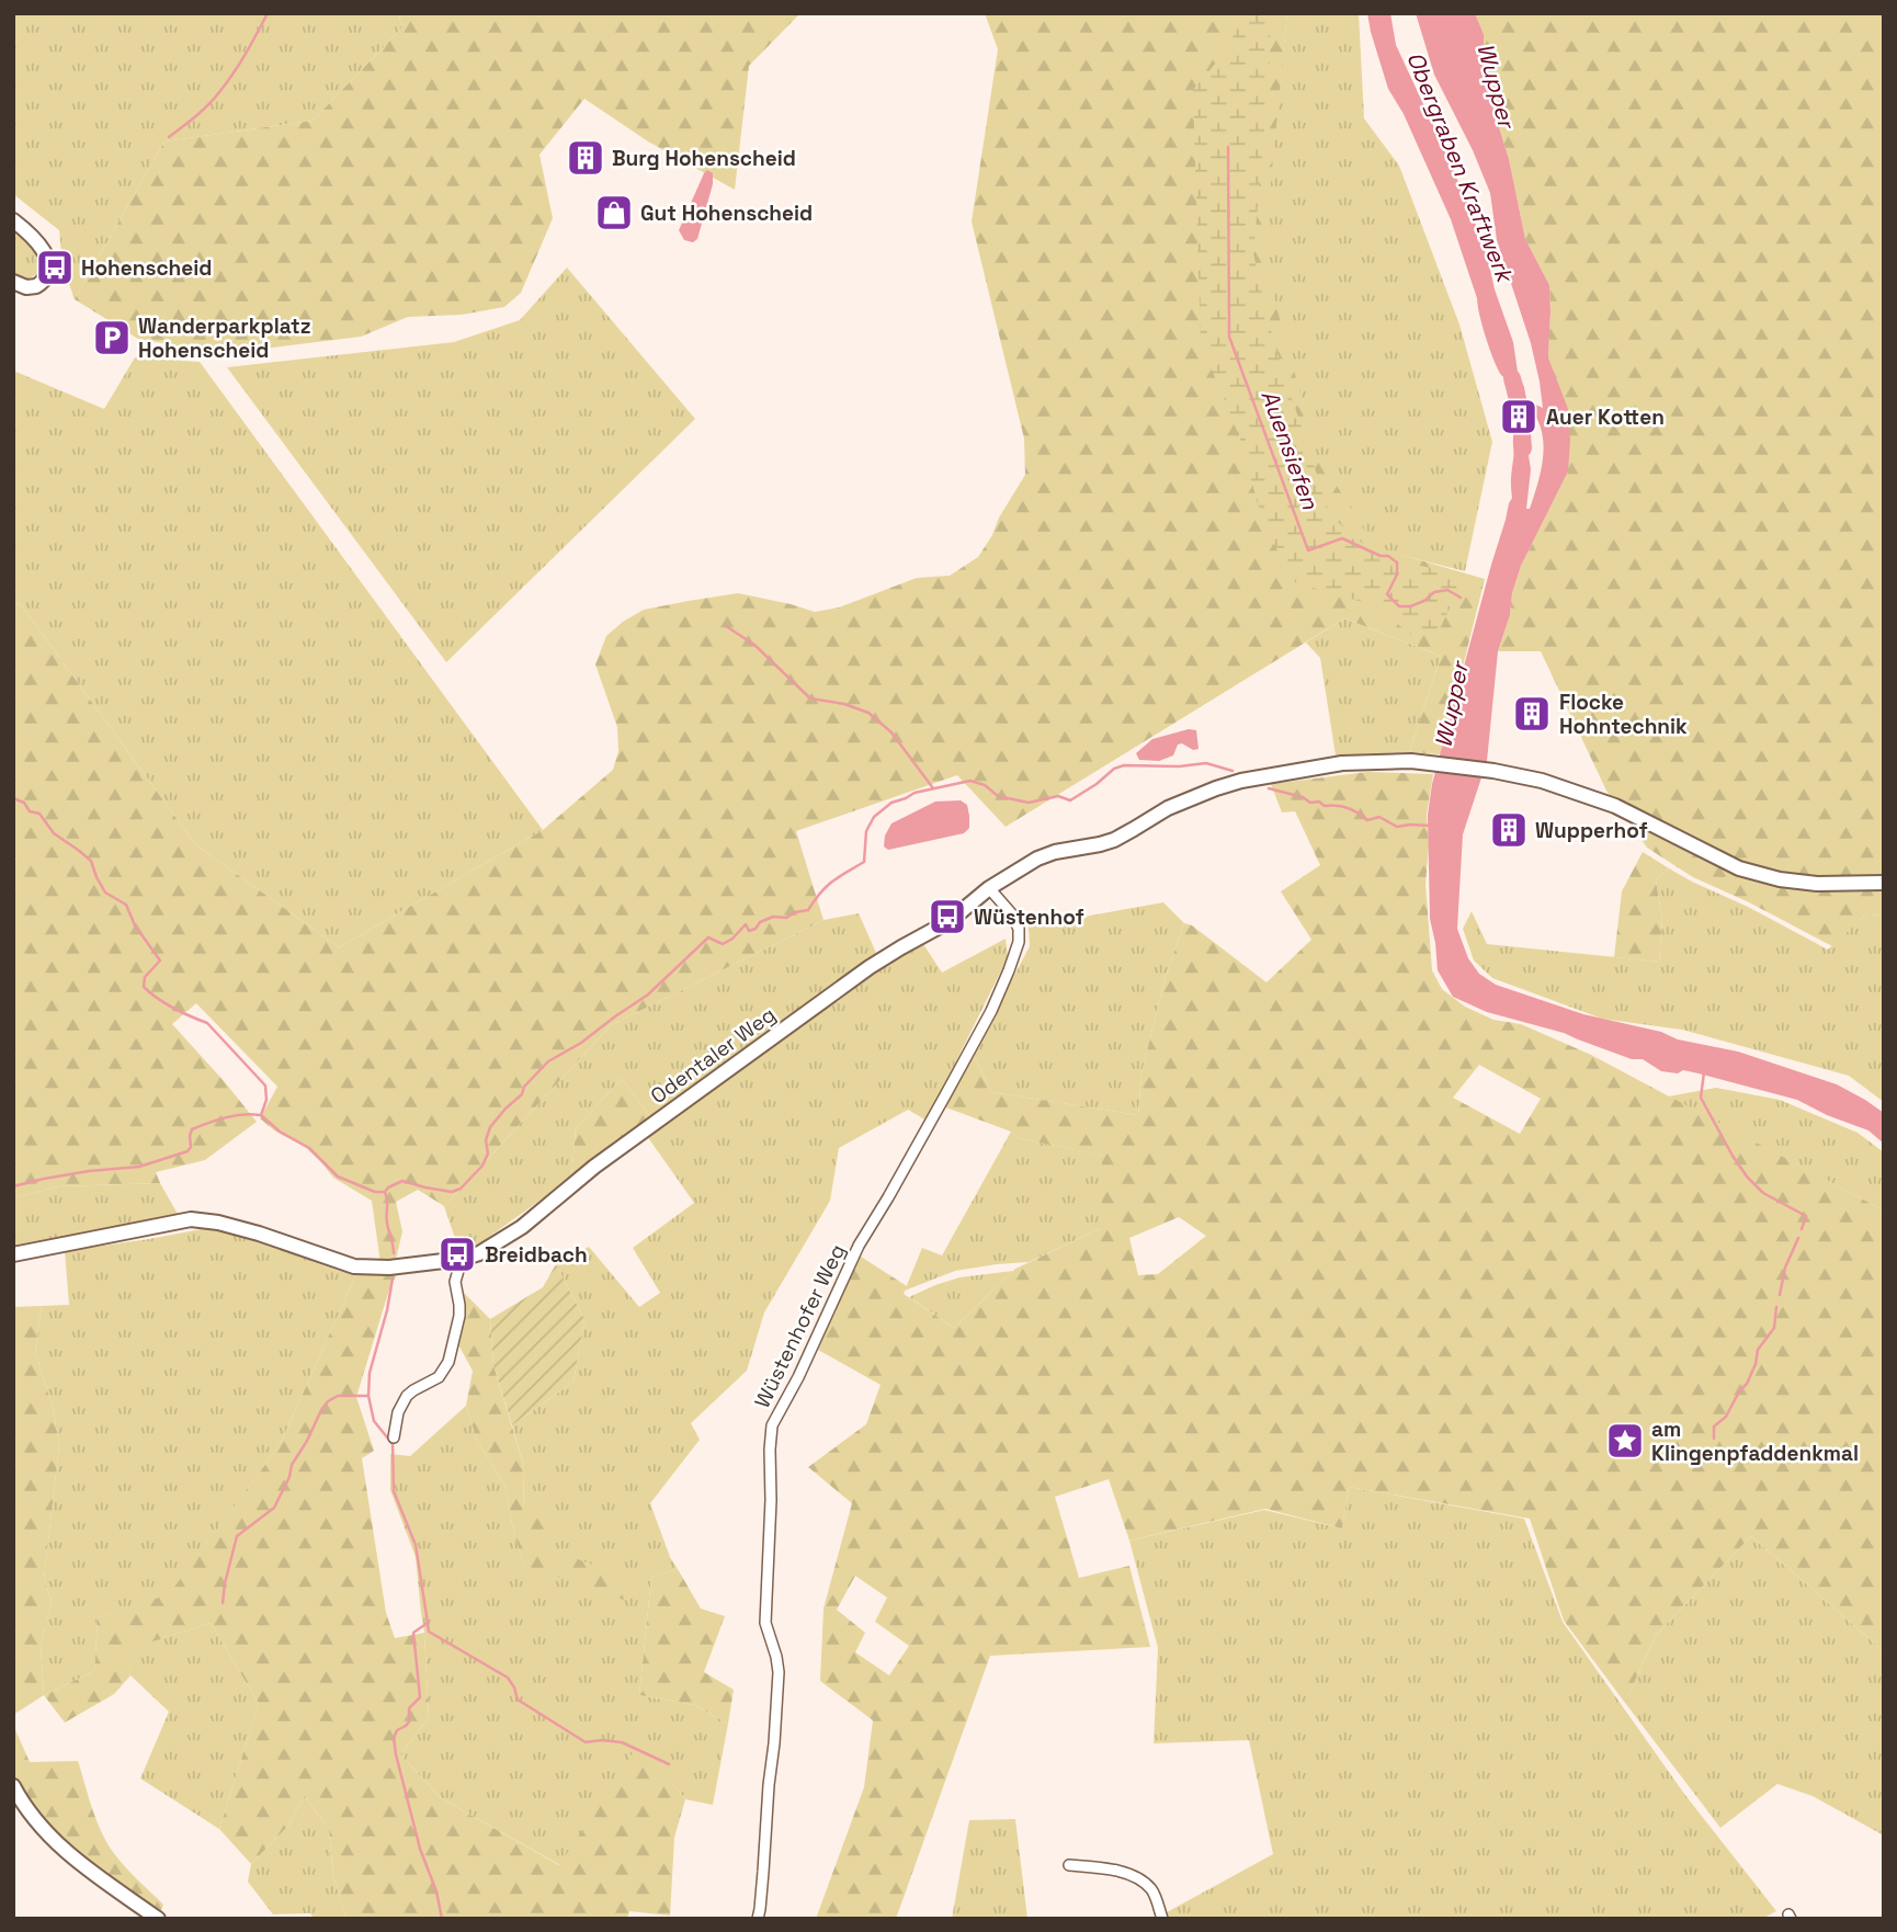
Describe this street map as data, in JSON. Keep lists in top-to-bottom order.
{
  "streets": {
    "main road": ["Odentaler Weg"],
    "street": ["Wüstenhofer Weg"]
  },
  "crossings": [
    ["Odentaler Weg", "Wüstenhofer Weg"]
  ],
  "water": ["Wupper", "Obergraben Kraftwerk", "Auensiefen"],
  "places": {
    "building": [
      "Burg Hohenscheid",
      "Auer Kotten",
      "Flocke Hohntechnik",
      "Wupperhof"
    ],
    "shop": ["Gut Hohenscheid"],
    "bus stop": ["Hohenscheid", "Wüstenhof", "Breidbach"],
    "parking": ["Wanderparkplatz Hohenscheid"],
    "place": ["am Klingenpfaddenkmal"]
  }
}
